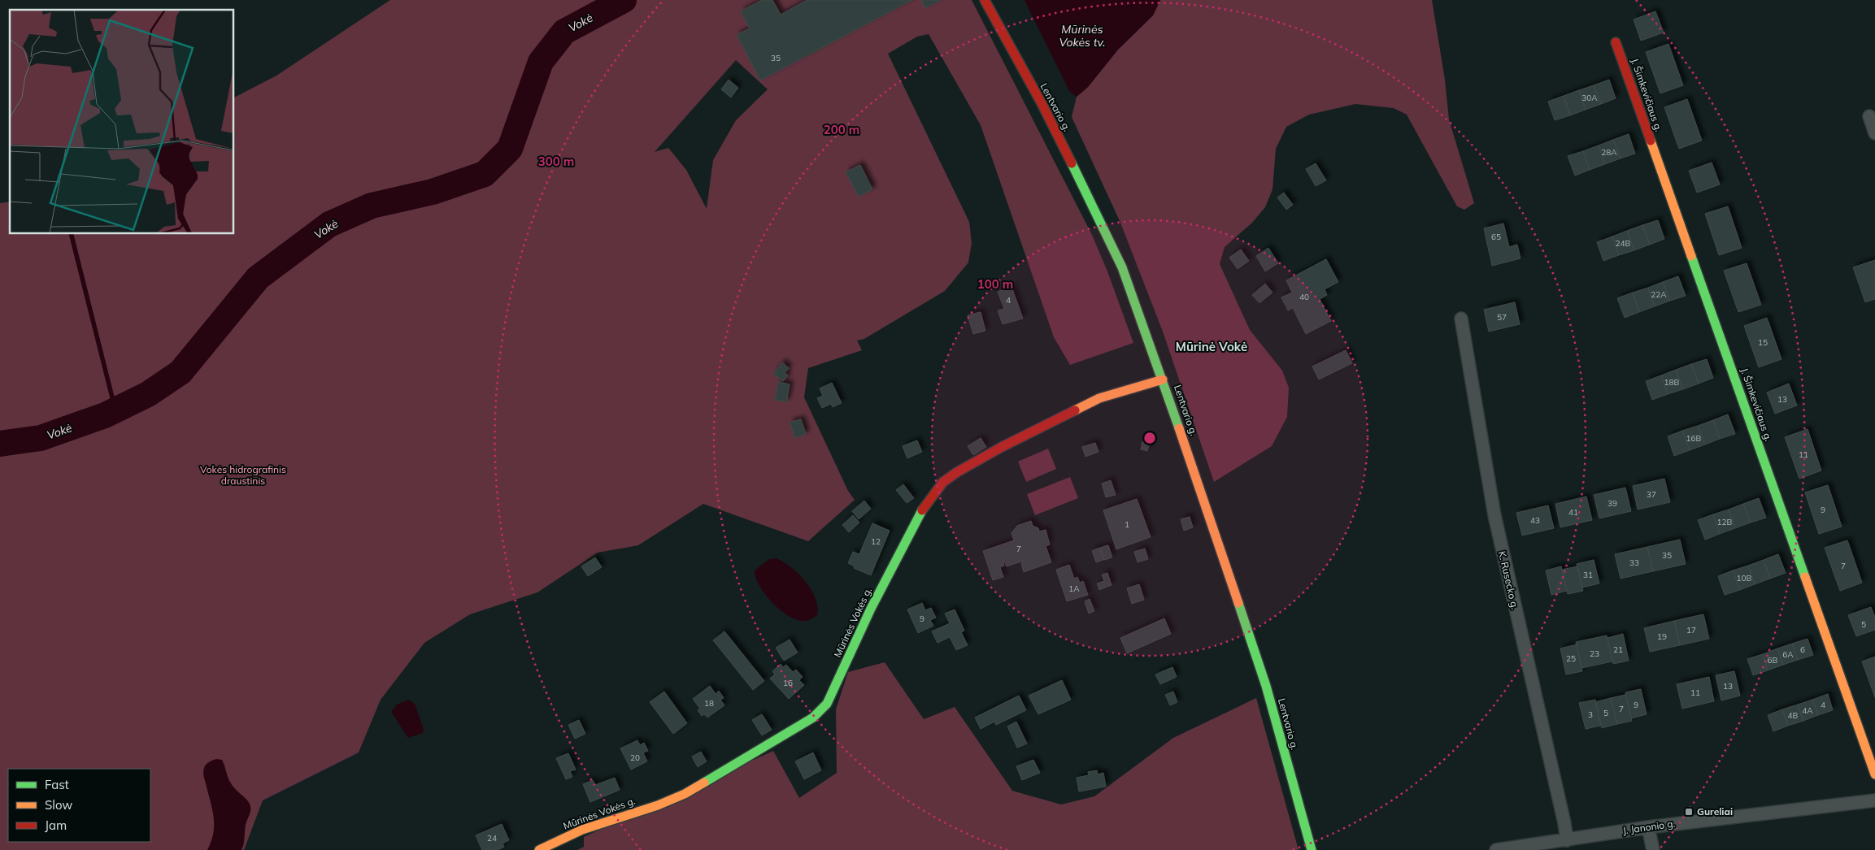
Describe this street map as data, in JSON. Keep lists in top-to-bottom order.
{
  "streets": {
    "street": [
      "J. Šimkevičiaus g.",
      "Lentvario g.",
      "K. Rusecko g.",
      "Mūrinės Vokės g.",
      "J. Janonio g."
    ]
  },
  "crossings": [
    ["Lentvario g.", "Mūrinės Vokės g."],
    ["K. Rusecko g.", "J. Janonio g."]
  ],
  "districts": ["Mūrinė Vokė"],
  "water": ["Vokė", "Mūrinės Vokės tv."],
  "parks": ["Vokės hidrografinis draustinis"],
  "places": {
    "transit": ["Gureliai"]
  },
  "house_numbers": [
    "35",
    "30A",
    "28A",
    "65",
    "24B",
    "22A",
    "40",
    "4",
    "57",
    "15",
    "18B",
    "13",
    "16B",
    "11",
    "37",
    "39",
    "9",
    "41",
    "43",
    "12B",
    "1",
    "12",
    "7",
    "35",
    "33",
    "7",
    "31",
    "10B",
    "1A",
    "9",
    "5",
    "17",
    "19",
    "21",
    "6",
    "23",
    "6A",
    "25",
    "6B",
    "16",
    "13",
    "11",
    "18",
    "9",
    "4",
    "7",
    "4A",
    "5",
    "3",
    "4B",
    "20",
    "24"
  ],
  "legend": ["Fast", "Slow", "Jam"],
  "rings": ["200 m", "300 m", "100 m"]
}
